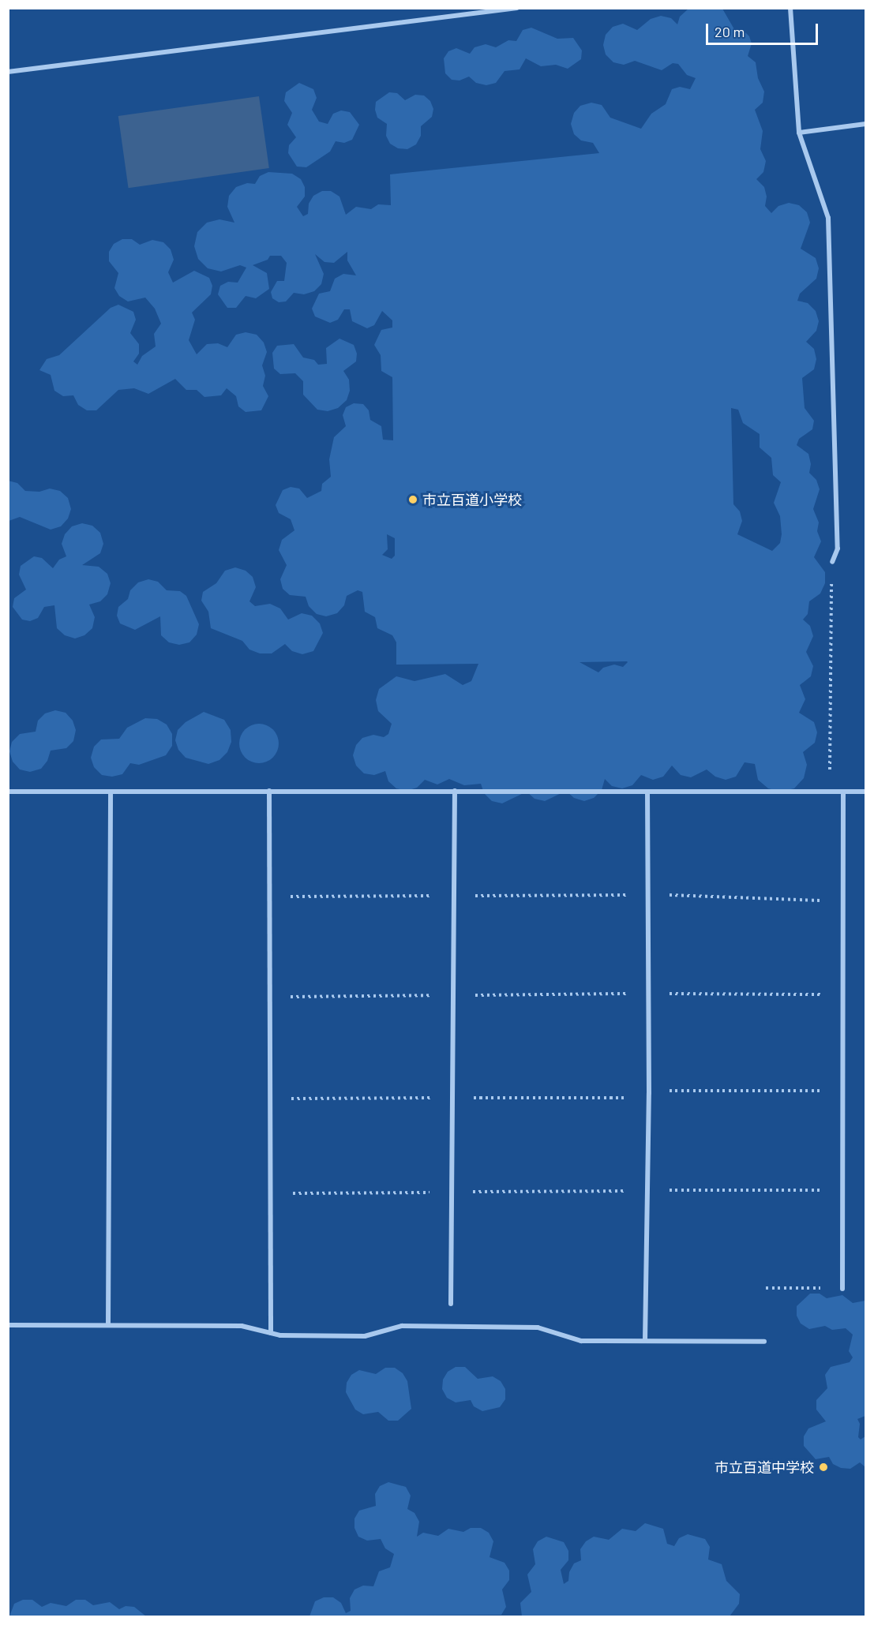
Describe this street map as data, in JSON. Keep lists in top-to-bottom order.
{
  "places": ["市立百道小学校", "市立百道中学校"],
  "scale_bar": "20 m"
}
